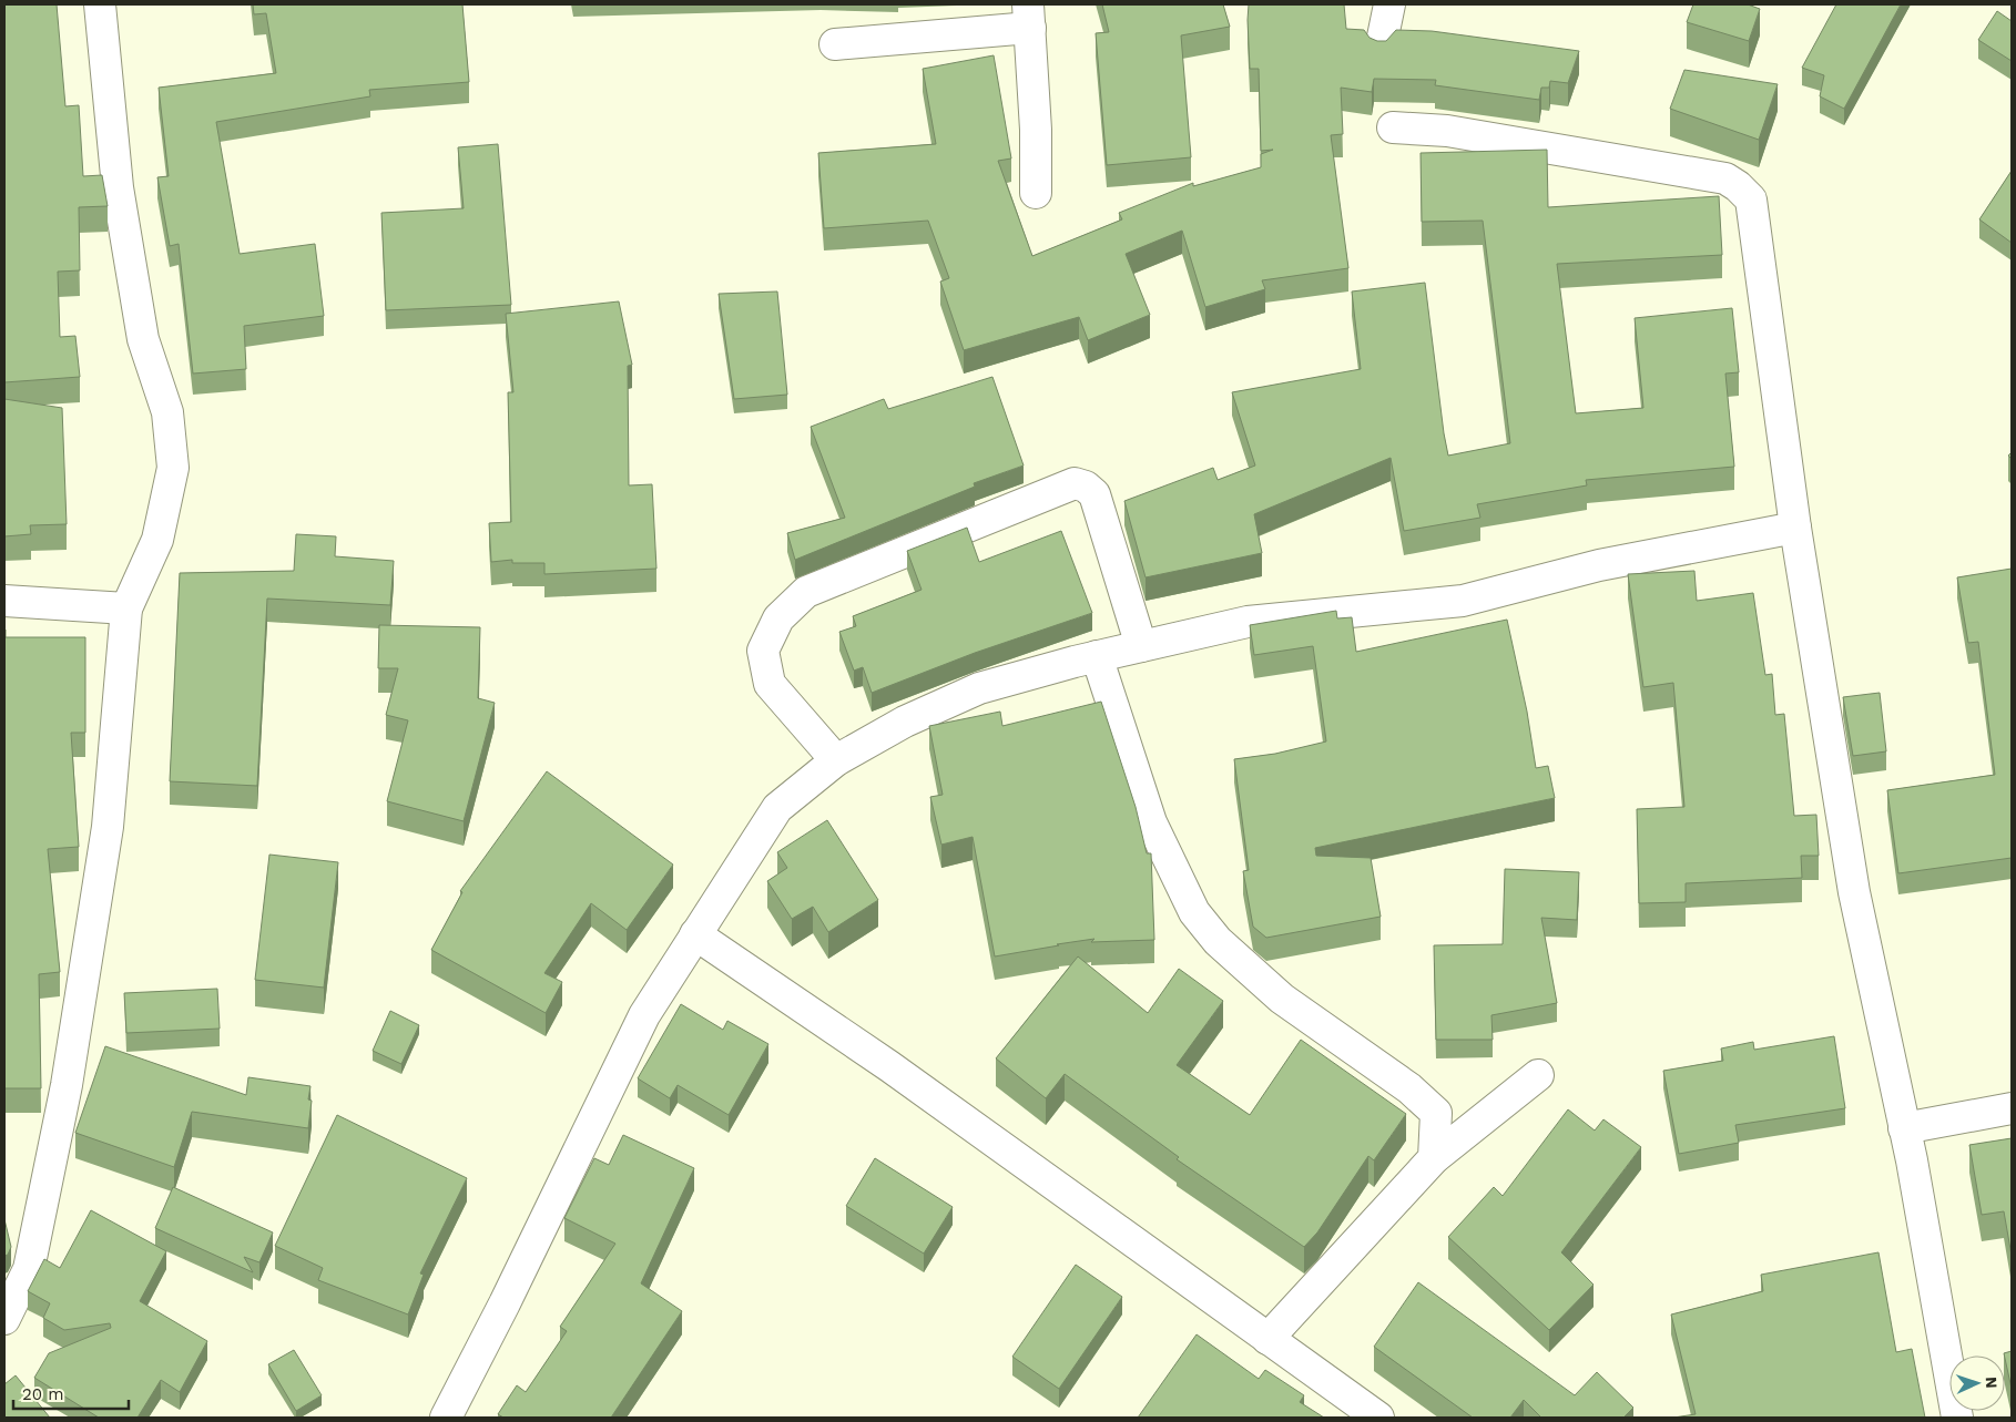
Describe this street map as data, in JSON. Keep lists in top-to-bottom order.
{
  "scale_bar": "20 m",
  "north": "right"
}
